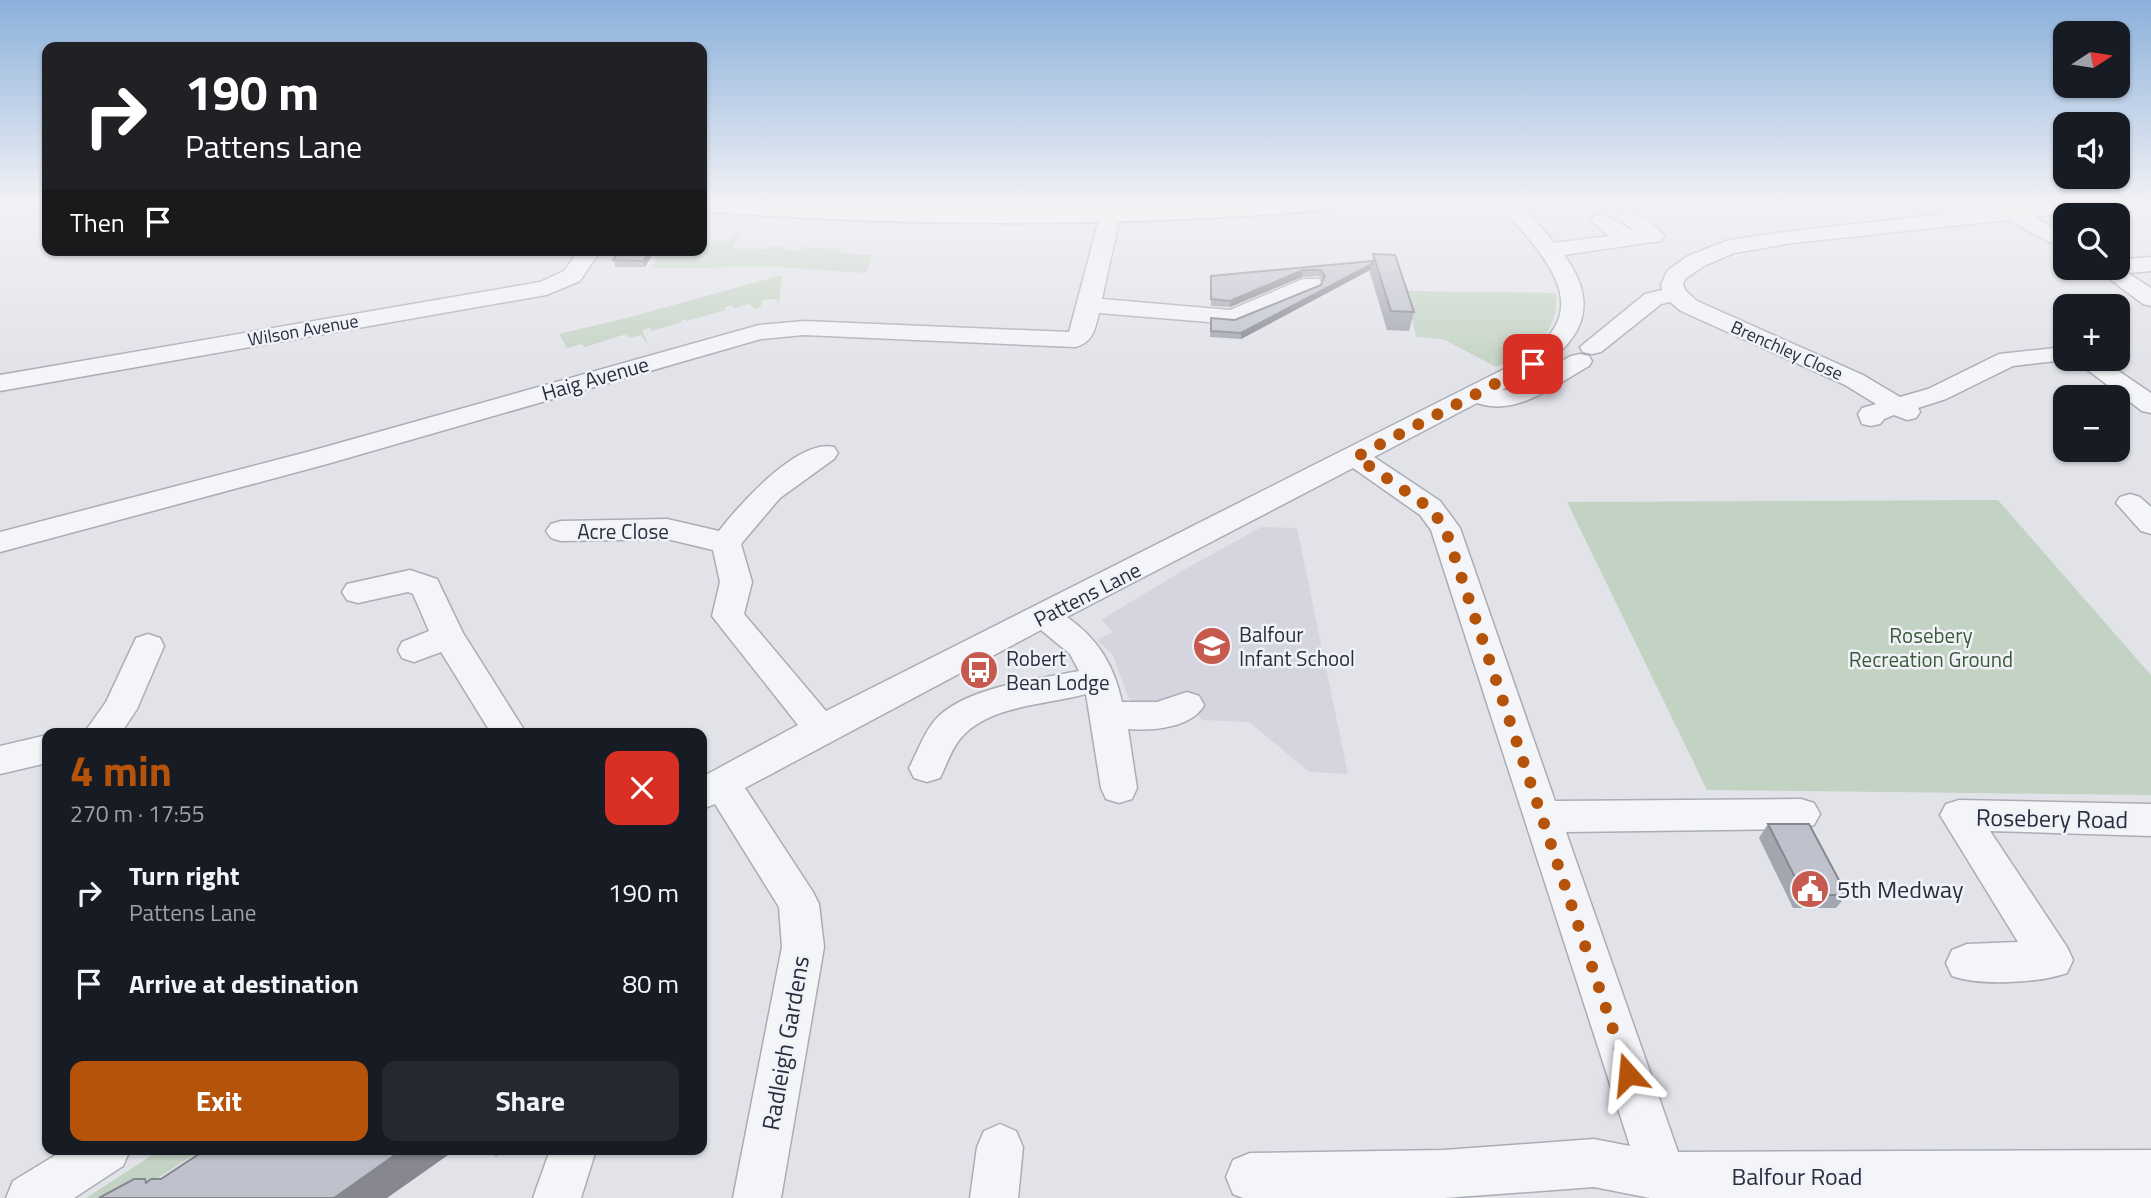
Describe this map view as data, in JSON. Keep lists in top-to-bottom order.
{
  "streets": {
    "street": [
      "Wilson Avenue",
      "Brenchley Close",
      "Haig Avenue",
      "Acre Close",
      "Pattens Lane",
      "Rosebery Road",
      "Radleigh Gardens",
      "Balfour Road"
    ]
  },
  "crossings": [
    ["Pattens Lane", "Radleigh Gardens"]
  ],
  "parks": ["Rosebery Recreation Ground"],
  "places": {
    "school or university": ["Balfour Infant School"],
    "bus stop": ["Robert Bean Lodge"],
    "public building": ["5th Medway"]
  },
  "north": "right",
  "page": {
    "map_buttons": ["+", "−"],
    "turn": ["190 m", "Pattens Lane"],
    "then": "Then",
    "heading": ["4 min", "270 m · 17:55"],
    "list": [
      {
        "name": "Turn right",
        "note": "Pattens Lane",
        "value": "190 m"
      },
      {
        "name": "Arrive at destination",
        "value": "80 m"
      }
    ],
    "buttons": ["Exit", "Share"]
  }
}
